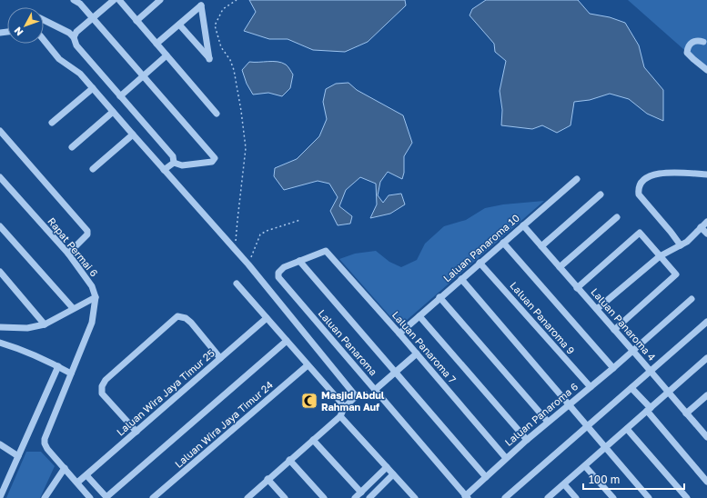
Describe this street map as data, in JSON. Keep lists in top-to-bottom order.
{
  "streets": {
    "street": [
      "Rapat Permai 6",
      "Laluan Panaroma 10",
      "Laluan Panaroma 9",
      "Laluan Panaroma 4",
      "Laluan Panaroma",
      "Laluan Panaroma 7",
      "Laluan Wira Jaya Timur 25",
      "Laluan Panaroma 6",
      "Laluan Wira Jaya Timur 24"
    ]
  },
  "crossings": [
    ["Laluan Panaroma 10", "Laluan Panaroma 9"],
    ["Laluan Panaroma 10", "Laluan Panaroma 4"],
    ["Laluan Panaroma 10", "Laluan Panaroma 7"],
    ["Laluan Panaroma 9", "Laluan Panaroma 6"],
    ["Laluan Panaroma 4", "Laluan Panaroma 6"],
    ["Laluan Panaroma", "Laluan Panaroma 7"],
    ["Laluan Panaroma", "Laluan Panaroma 6"],
    ["Laluan Panaroma 7", "Laluan Panaroma 6"]
  ],
  "places": {
    "mosque": ["Masjid Abdul Rahman Auf"]
  },
  "scale_bar": "100 m",
  "north": "bottom left"
}
